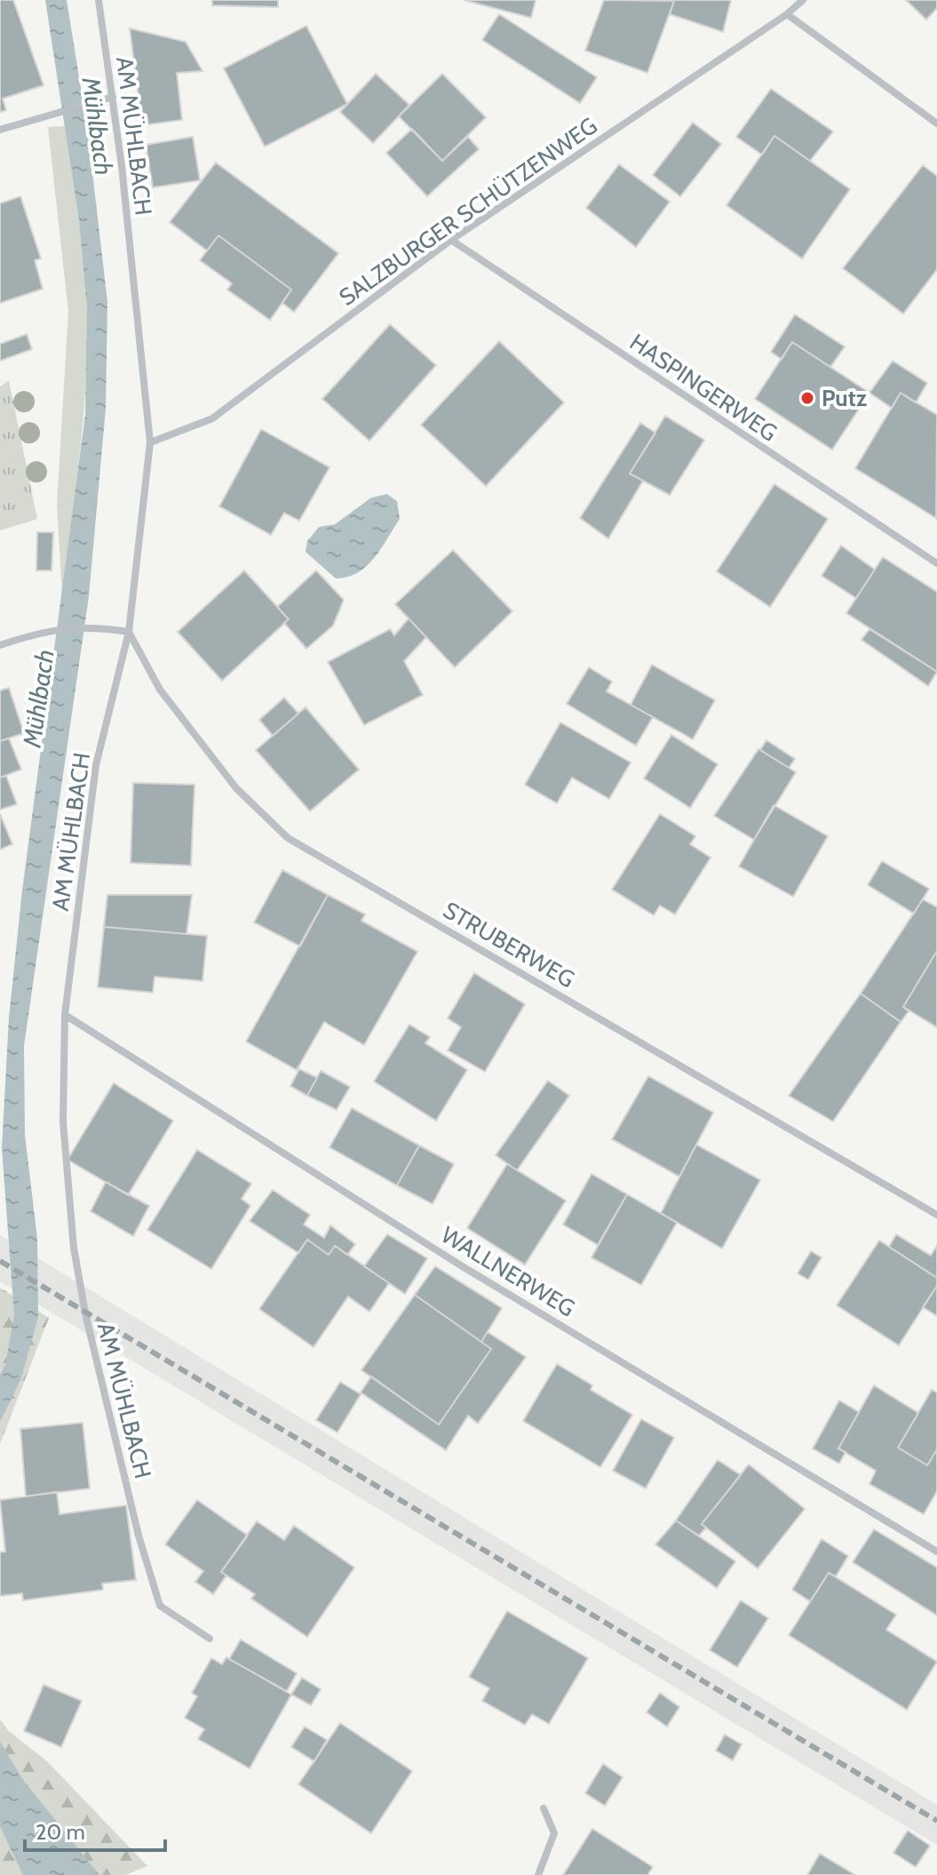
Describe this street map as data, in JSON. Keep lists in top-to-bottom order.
{
  "streets": {
    "street": [
      "AM MÜHLBACH",
      "SALZBURGER SCHÜTZENWEG",
      "HASPINGERWEG",
      "STRUBERWEG",
      "WALLNERWEG"
    ]
  },
  "crossings": [
    ["AM MÜHLBACH", "SALZBURGER SCHÜTZENWEG"],
    ["AM MÜHLBACH", "STRUBERWEG"],
    ["AM MÜHLBACH", "WALLNERWEG"],
    ["SALZBURGER SCHÜTZENWEG", "HASPINGERWEG"]
  ],
  "water": ["Mühlbach"],
  "places": ["Putz"],
  "scale_bar": "20 m"
}
